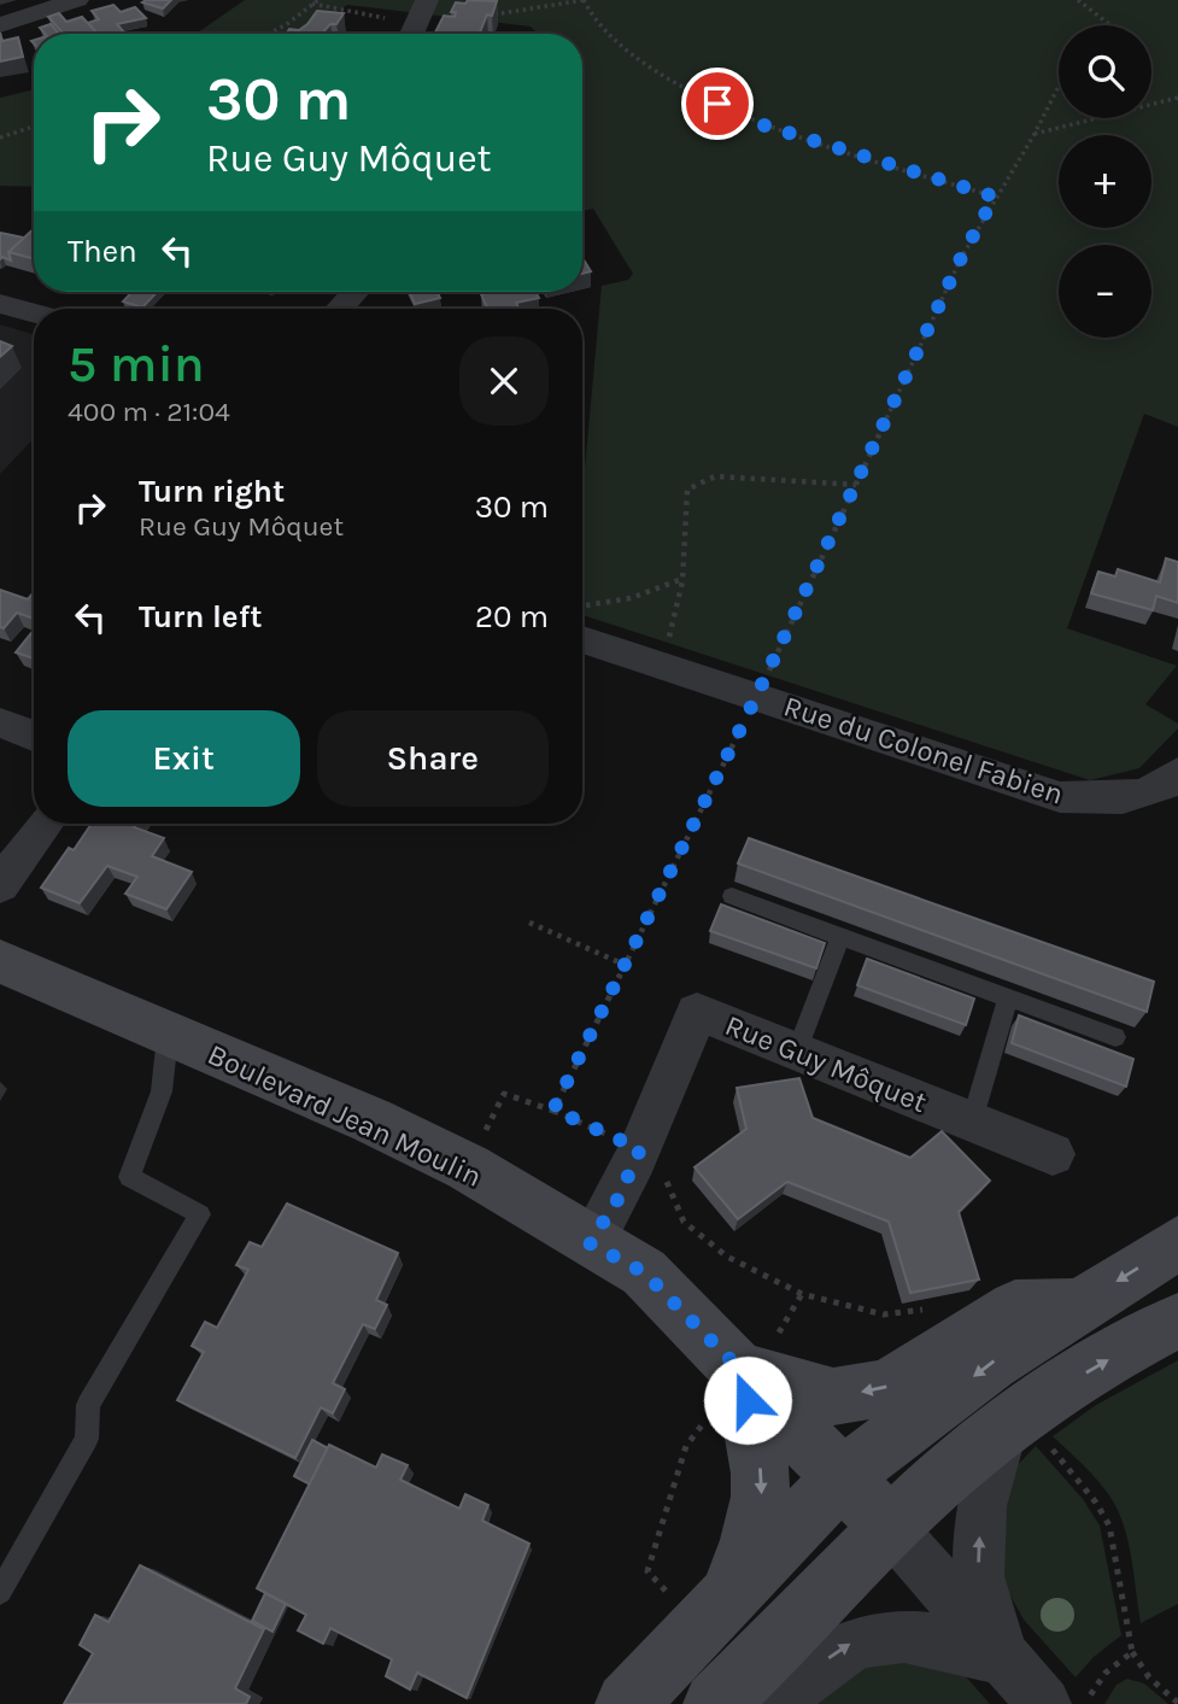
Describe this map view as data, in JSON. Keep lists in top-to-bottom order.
{
  "streets": {
    "street": ["Rue du Colonel Fabien", "Rue Guy Môquet", "Boulevard Jean Moulin"]
  },
  "crossings": [
    ["Rue Guy Môquet", "Boulevard Jean Moulin"]
  ],
  "page": {
    "map_buttons": ["+", "−"],
    "turn": ["30 m", "Rue Guy Môquet"],
    "then": "Then",
    "heading": ["5 min", "400 m · 21:04"],
    "list": [
      {
        "name": "Turn right",
        "note": "Rue Guy Môquet",
        "value": "30 m"
      },
      {
        "name": "Turn left",
        "value": "20 m"
      }
    ],
    "buttons": ["Exit", "Share"]
  }
}
